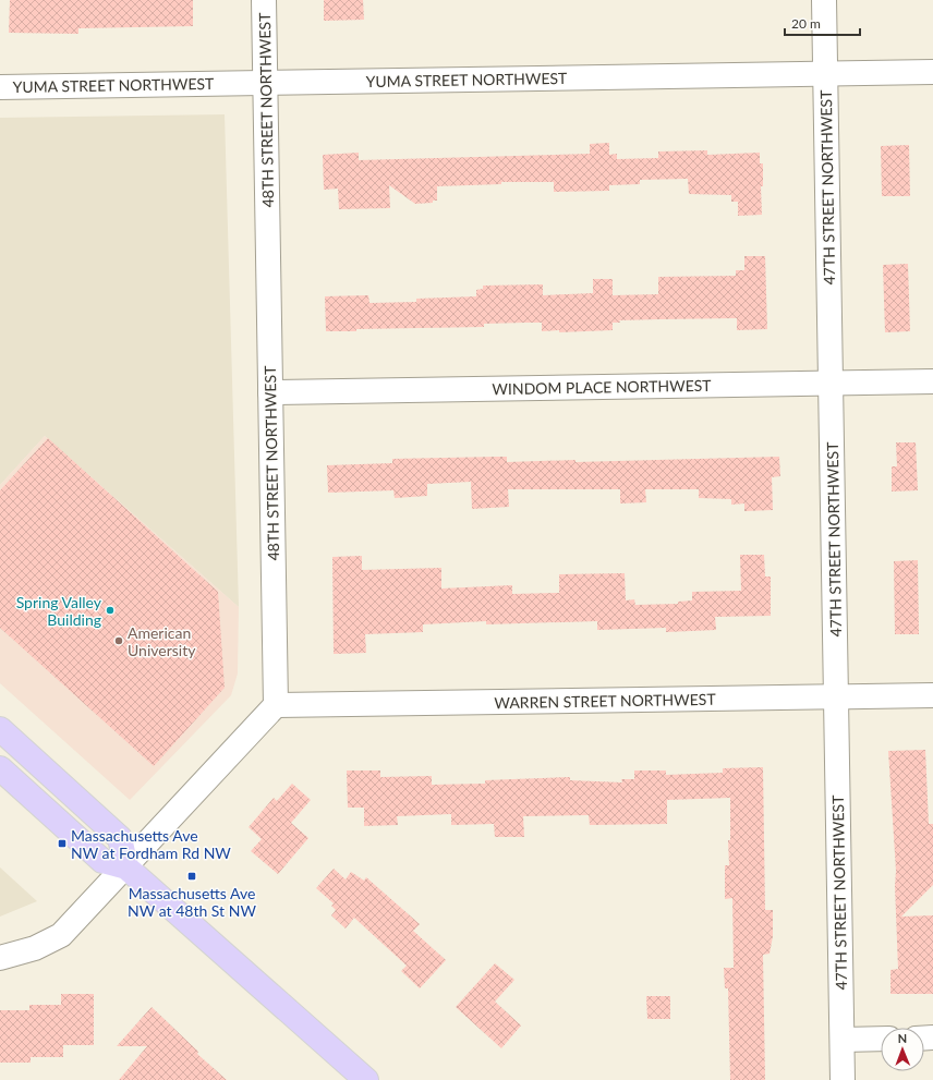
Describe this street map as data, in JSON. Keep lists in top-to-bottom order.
{
  "streets": {
    "street": [
      "YUMA STREET NORTHWEST",
      "48TH STREET NORTHWEST",
      "47TH STREET NORTHWEST",
      "WINDOM PLACE NORTHWEST",
      "WARREN STREET NORTHWEST"
    ]
  },
  "crossings": [
    ["YUMA STREET NORTHWEST", "48TH STREET NORTHWEST"],
    ["YUMA STREET NORTHWEST", "47TH STREET NORTHWEST"],
    ["48TH STREET NORTHWEST", "WINDOM PLACE NORTHWEST"],
    ["48TH STREET NORTHWEST", "WARREN STREET NORTHWEST"],
    ["47TH STREET NORTHWEST", "WINDOM PLACE NORTHWEST"],
    ["47TH STREET NORTHWEST", "WARREN STREET NORTHWEST"]
  ],
  "places": {
    "other": ["Spring Valley Building", "American University"],
    "transit": ["Massachusetts Ave NW at Fordham Rd NW", "Massachusetts Ave NW at 48th St NW"]
  },
  "scale_bar": "20 m",
  "north": "top"
}
